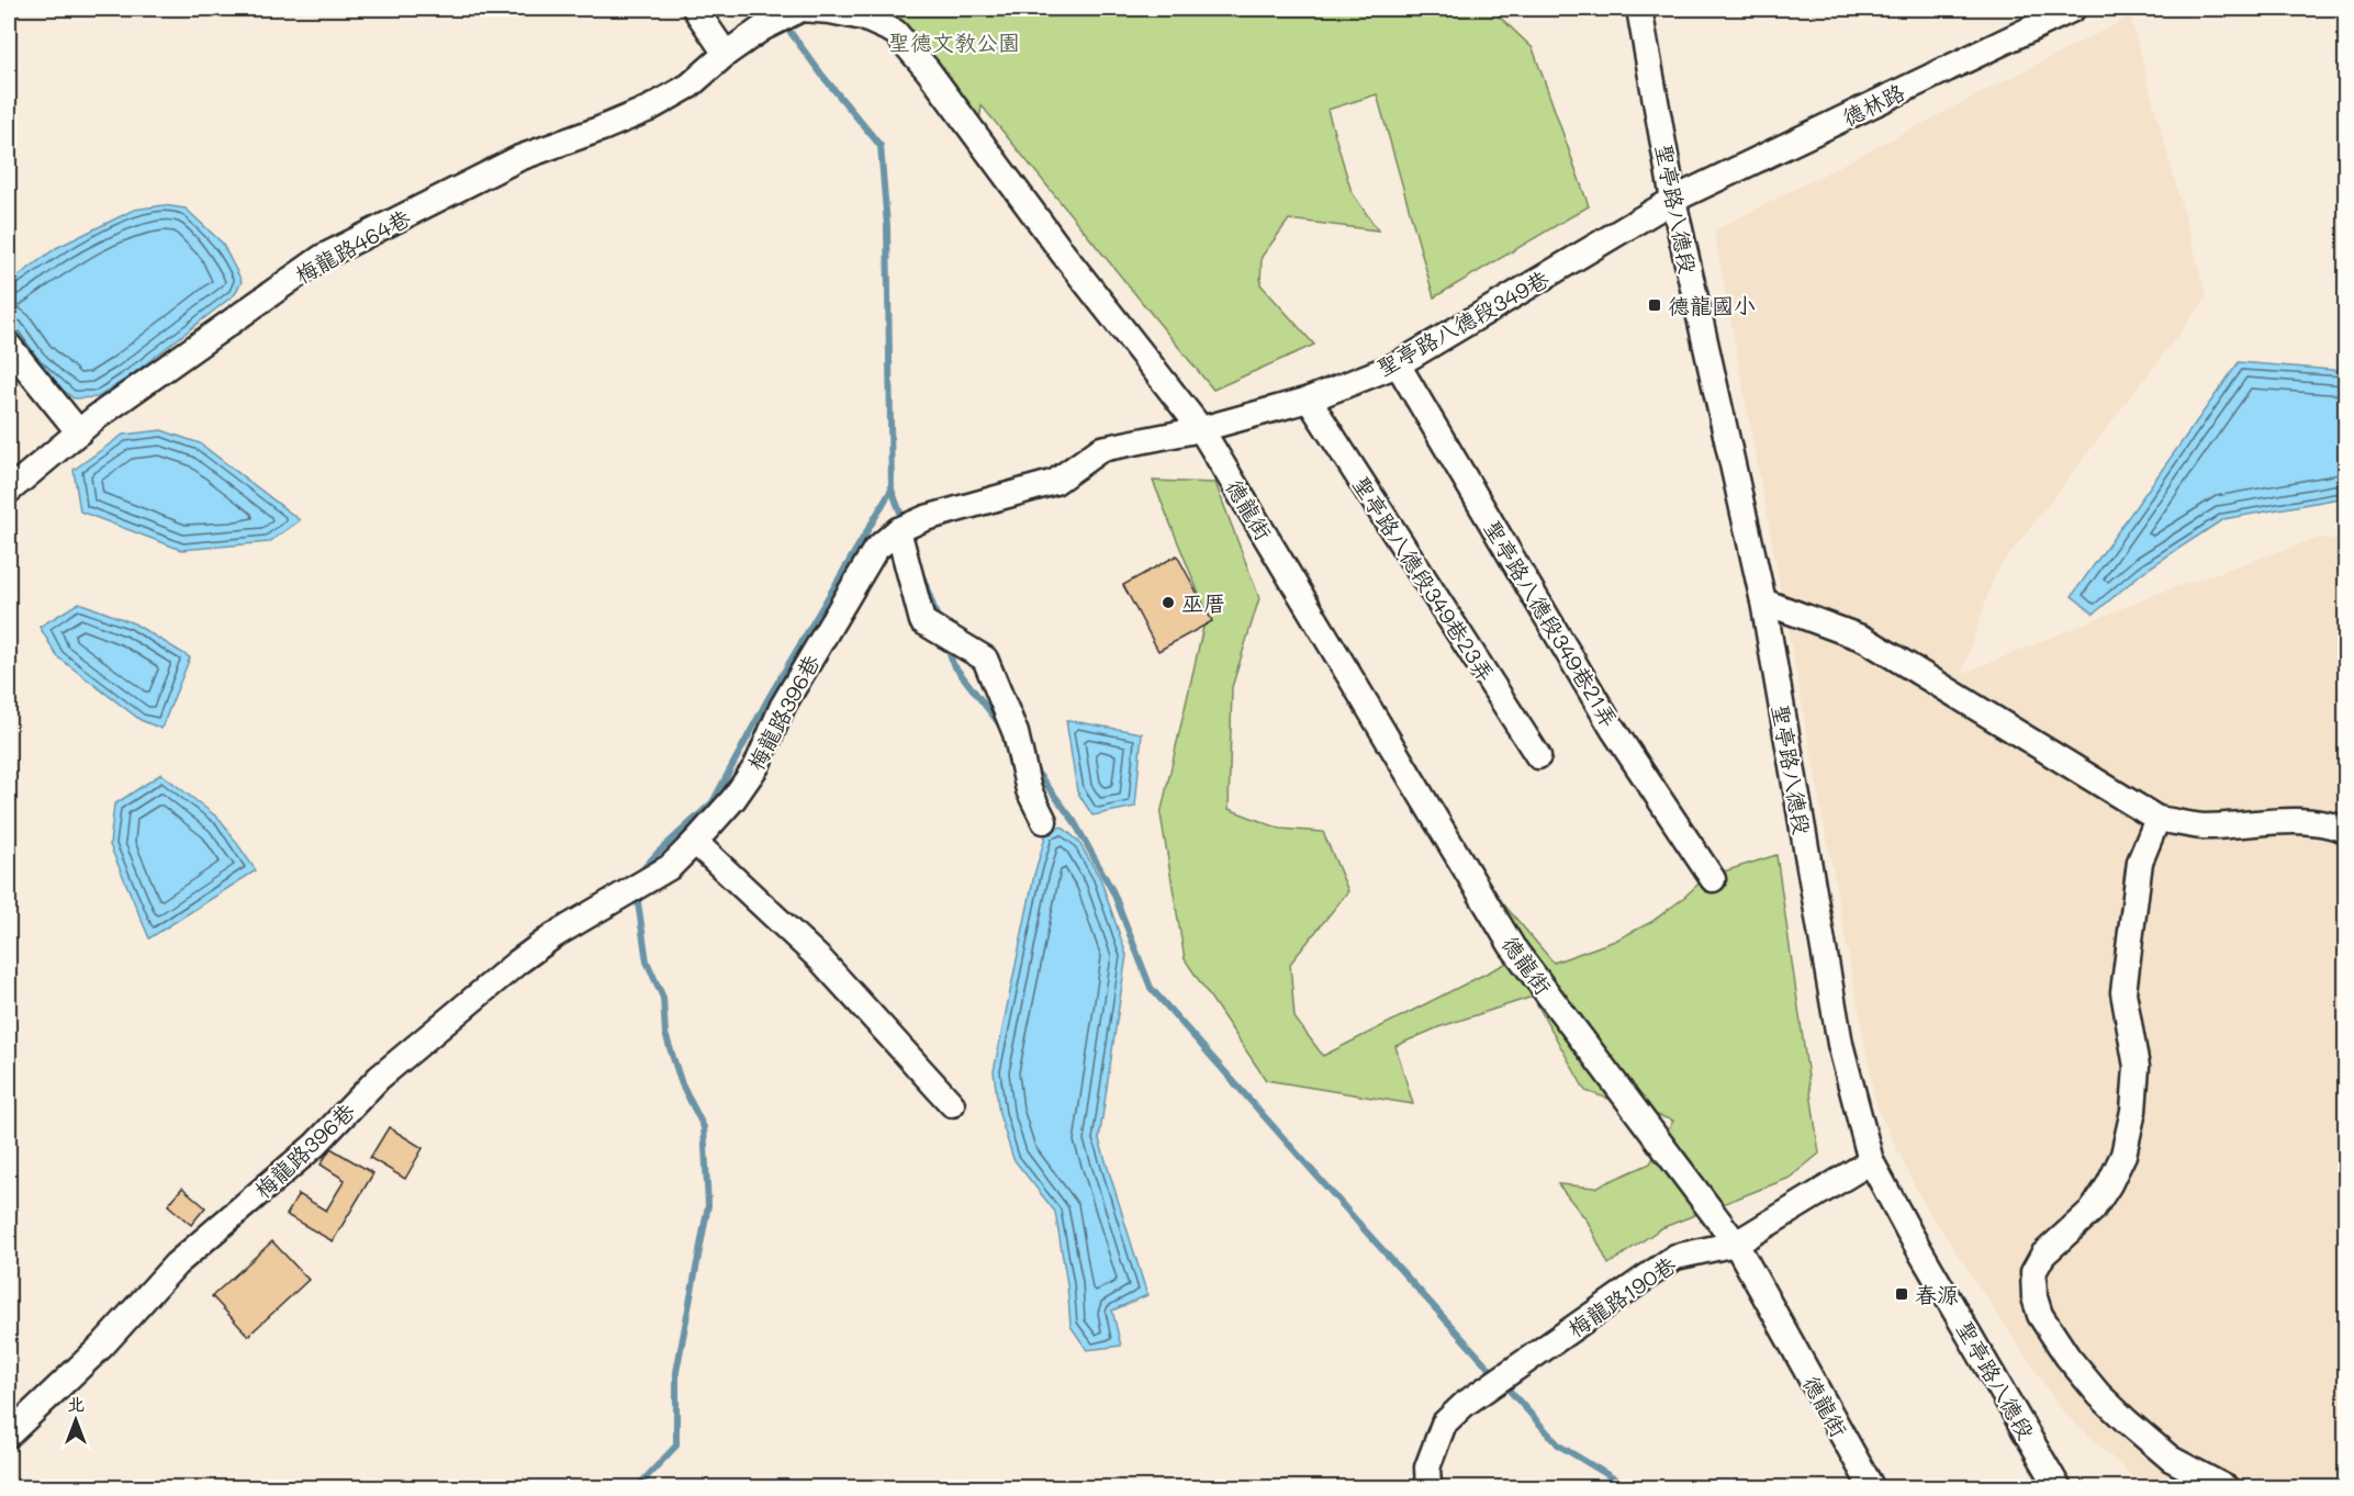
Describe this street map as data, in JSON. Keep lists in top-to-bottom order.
{
  "streets": {
    "street": [
      "德林路",
      "聖亭路八德段",
      "梅龍路464巷",
      "聖亭路八德段349巷",
      "德龍街",
      "聖亭路八德段349巷23弄",
      "聖亭路八德段349巷21弄",
      "梅龍路396巷",
      "梅龍路190巷"
    ]
  },
  "crossings": [
    ["德林路", "聖亭路八德段"],
    ["德林路", "聖亭路八德段349巷"],
    ["聖亭路八德段", "聖亭路八德段349巷"],
    ["聖亭路八德段", "梅龍路190巷"],
    ["梅龍路464巷", "聖亭路八德段349巷"],
    ["梅龍路464巷", "德龍街"],
    ["梅龍路464巷", "梅龍路396巷"],
    ["聖亭路八德段349巷", "德龍街"],
    ["聖亭路八德段349巷", "聖亭路八德段349巷23弄"],
    ["聖亭路八德段349巷", "聖亭路八德段349巷21弄"],
    ["聖亭路八德段349巷", "梅龍路396巷"],
    ["德龍街", "梅龍路396巷"],
    ["德龍街", "梅龍路190巷"]
  ],
  "parks": ["聖德文教公園"],
  "places": {
    "transit": ["德龍國小", "春源"],
    "other": ["巫厝"]
  },
  "north": "top"
}
